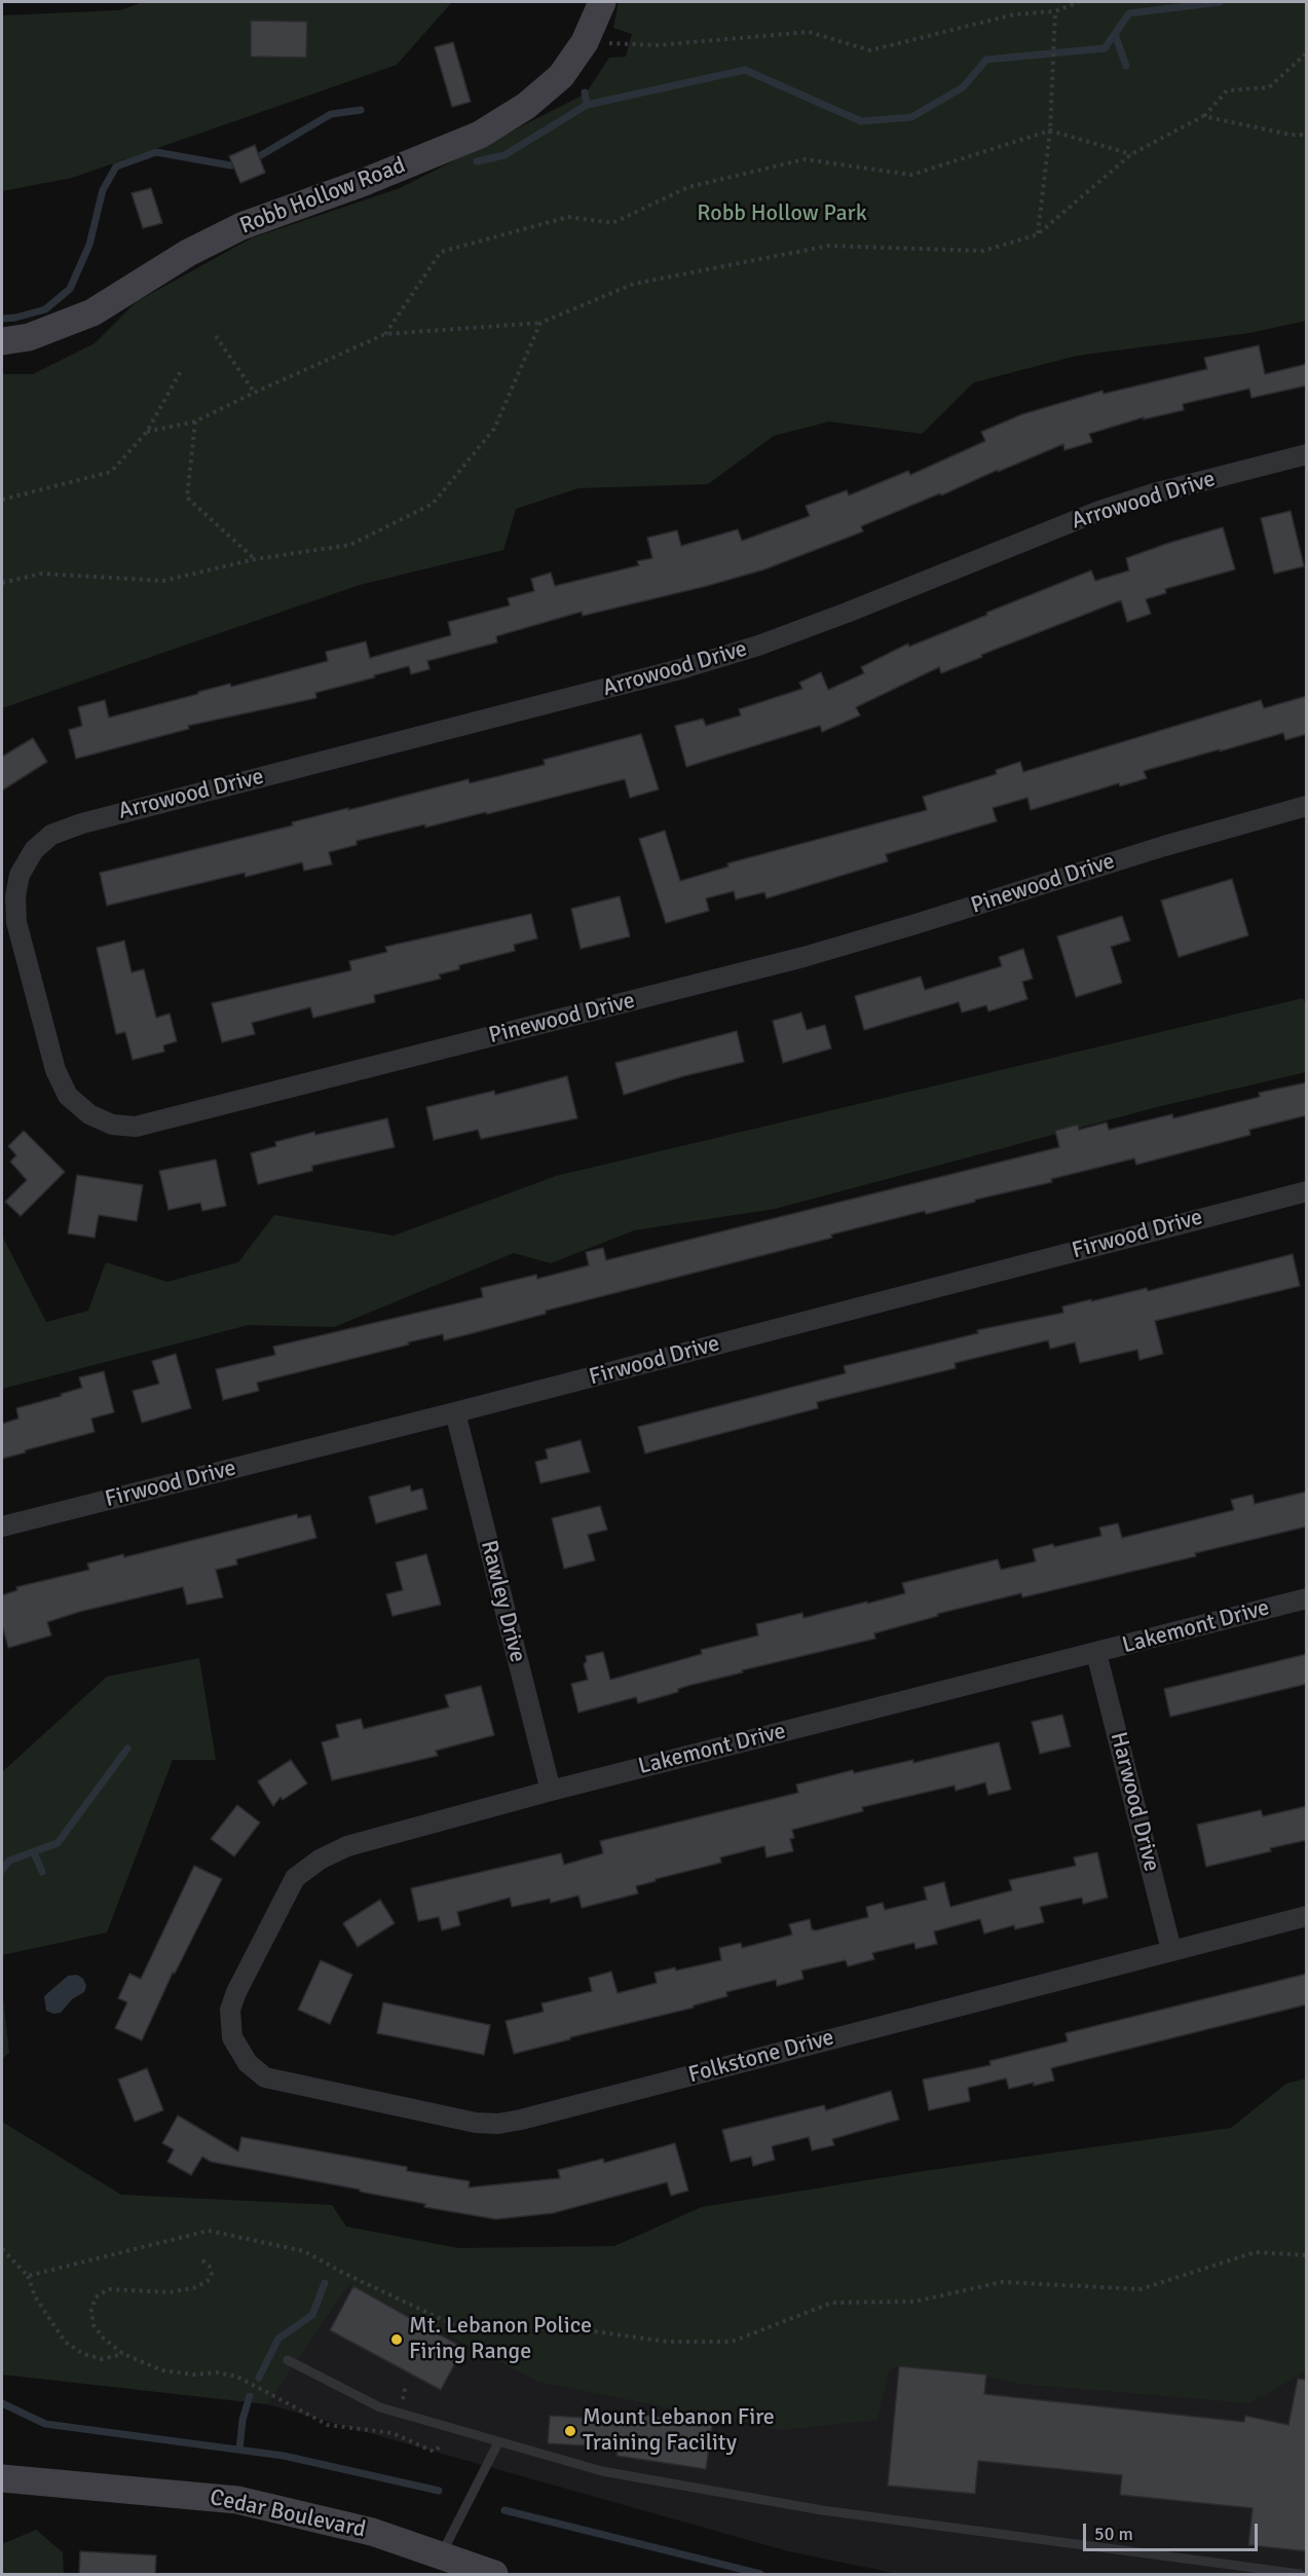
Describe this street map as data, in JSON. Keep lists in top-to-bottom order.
{
  "streets": {
    "street": [
      "Robb Hollow Road",
      "Arrowood Drive",
      "Pinewood Drive",
      "Firwood Drive",
      "Rawley Drive",
      "Lakemont Drive",
      "Harwood Drive",
      "Folkstone Drive",
      "Cedar Boulevard"
    ]
  },
  "crossings": [
    ["Arrowood Drive", "Pinewood Drive"],
    ["Firwood Drive", "Rawley Drive"],
    ["Rawley Drive", "Lakemont Drive"],
    ["Lakemont Drive", "Harwood Drive"],
    ["Lakemont Drive", "Folkstone Drive"],
    ["Harwood Drive", "Folkstone Drive"]
  ],
  "parks": ["Robb Hollow Park"],
  "places": ["Mt. Lebanon Police Firing Range", "Mount Lebanon Fire Training Facility"],
  "scale_bar": "50 m"
}
